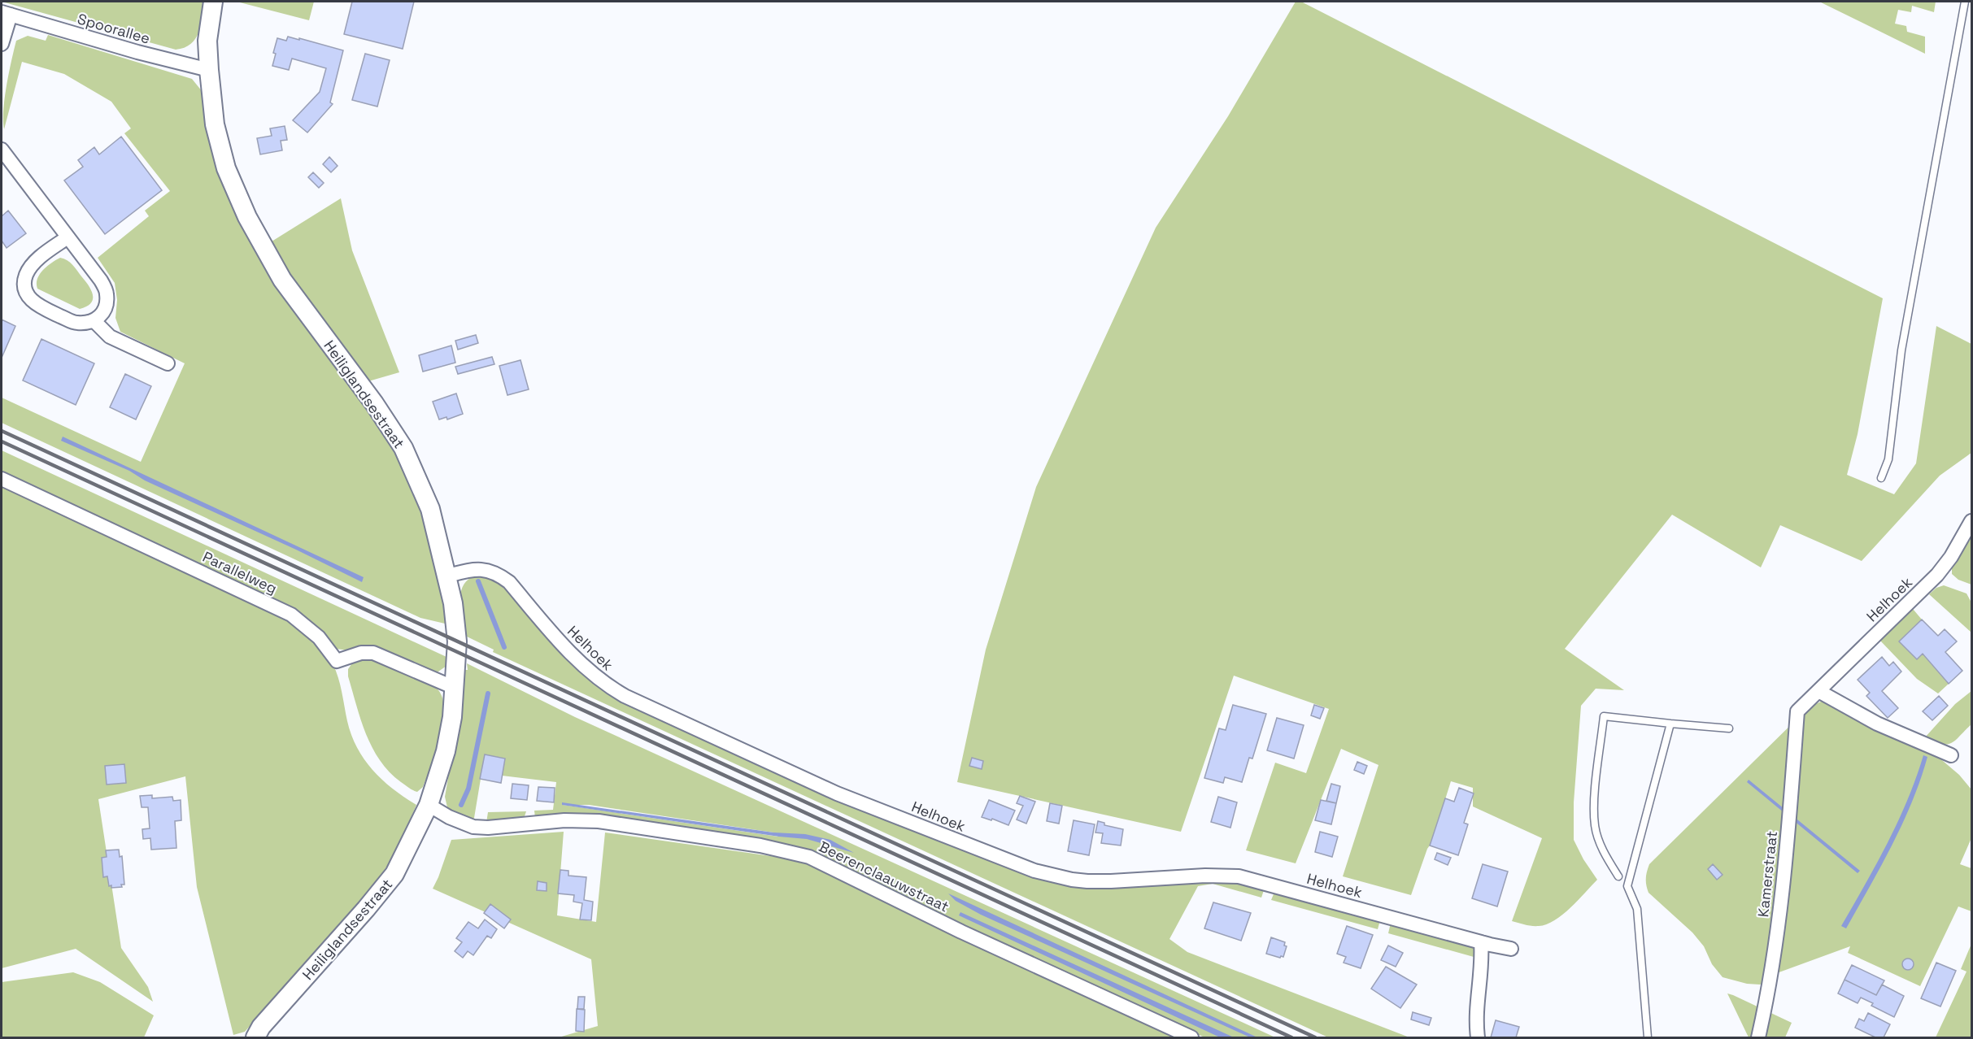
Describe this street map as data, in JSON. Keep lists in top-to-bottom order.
{
  "streets": {
    "street": [
      "Spoorallee",
      "Heiliglandsestraat",
      "Parallelweg",
      "Helhoek",
      "Kamerstraat",
      "Beerenclaauwstraat"
    ]
  },
  "crossings": [
    ["Spoorallee", "Heiliglandsestraat"],
    ["Heiliglandsestraat", "Parallelweg"],
    ["Heiliglandsestraat", "Helhoek"],
    ["Heiliglandsestraat", "Beerenclaauwstraat"],
    ["Helhoek", "Kamerstraat"]
  ]
}
